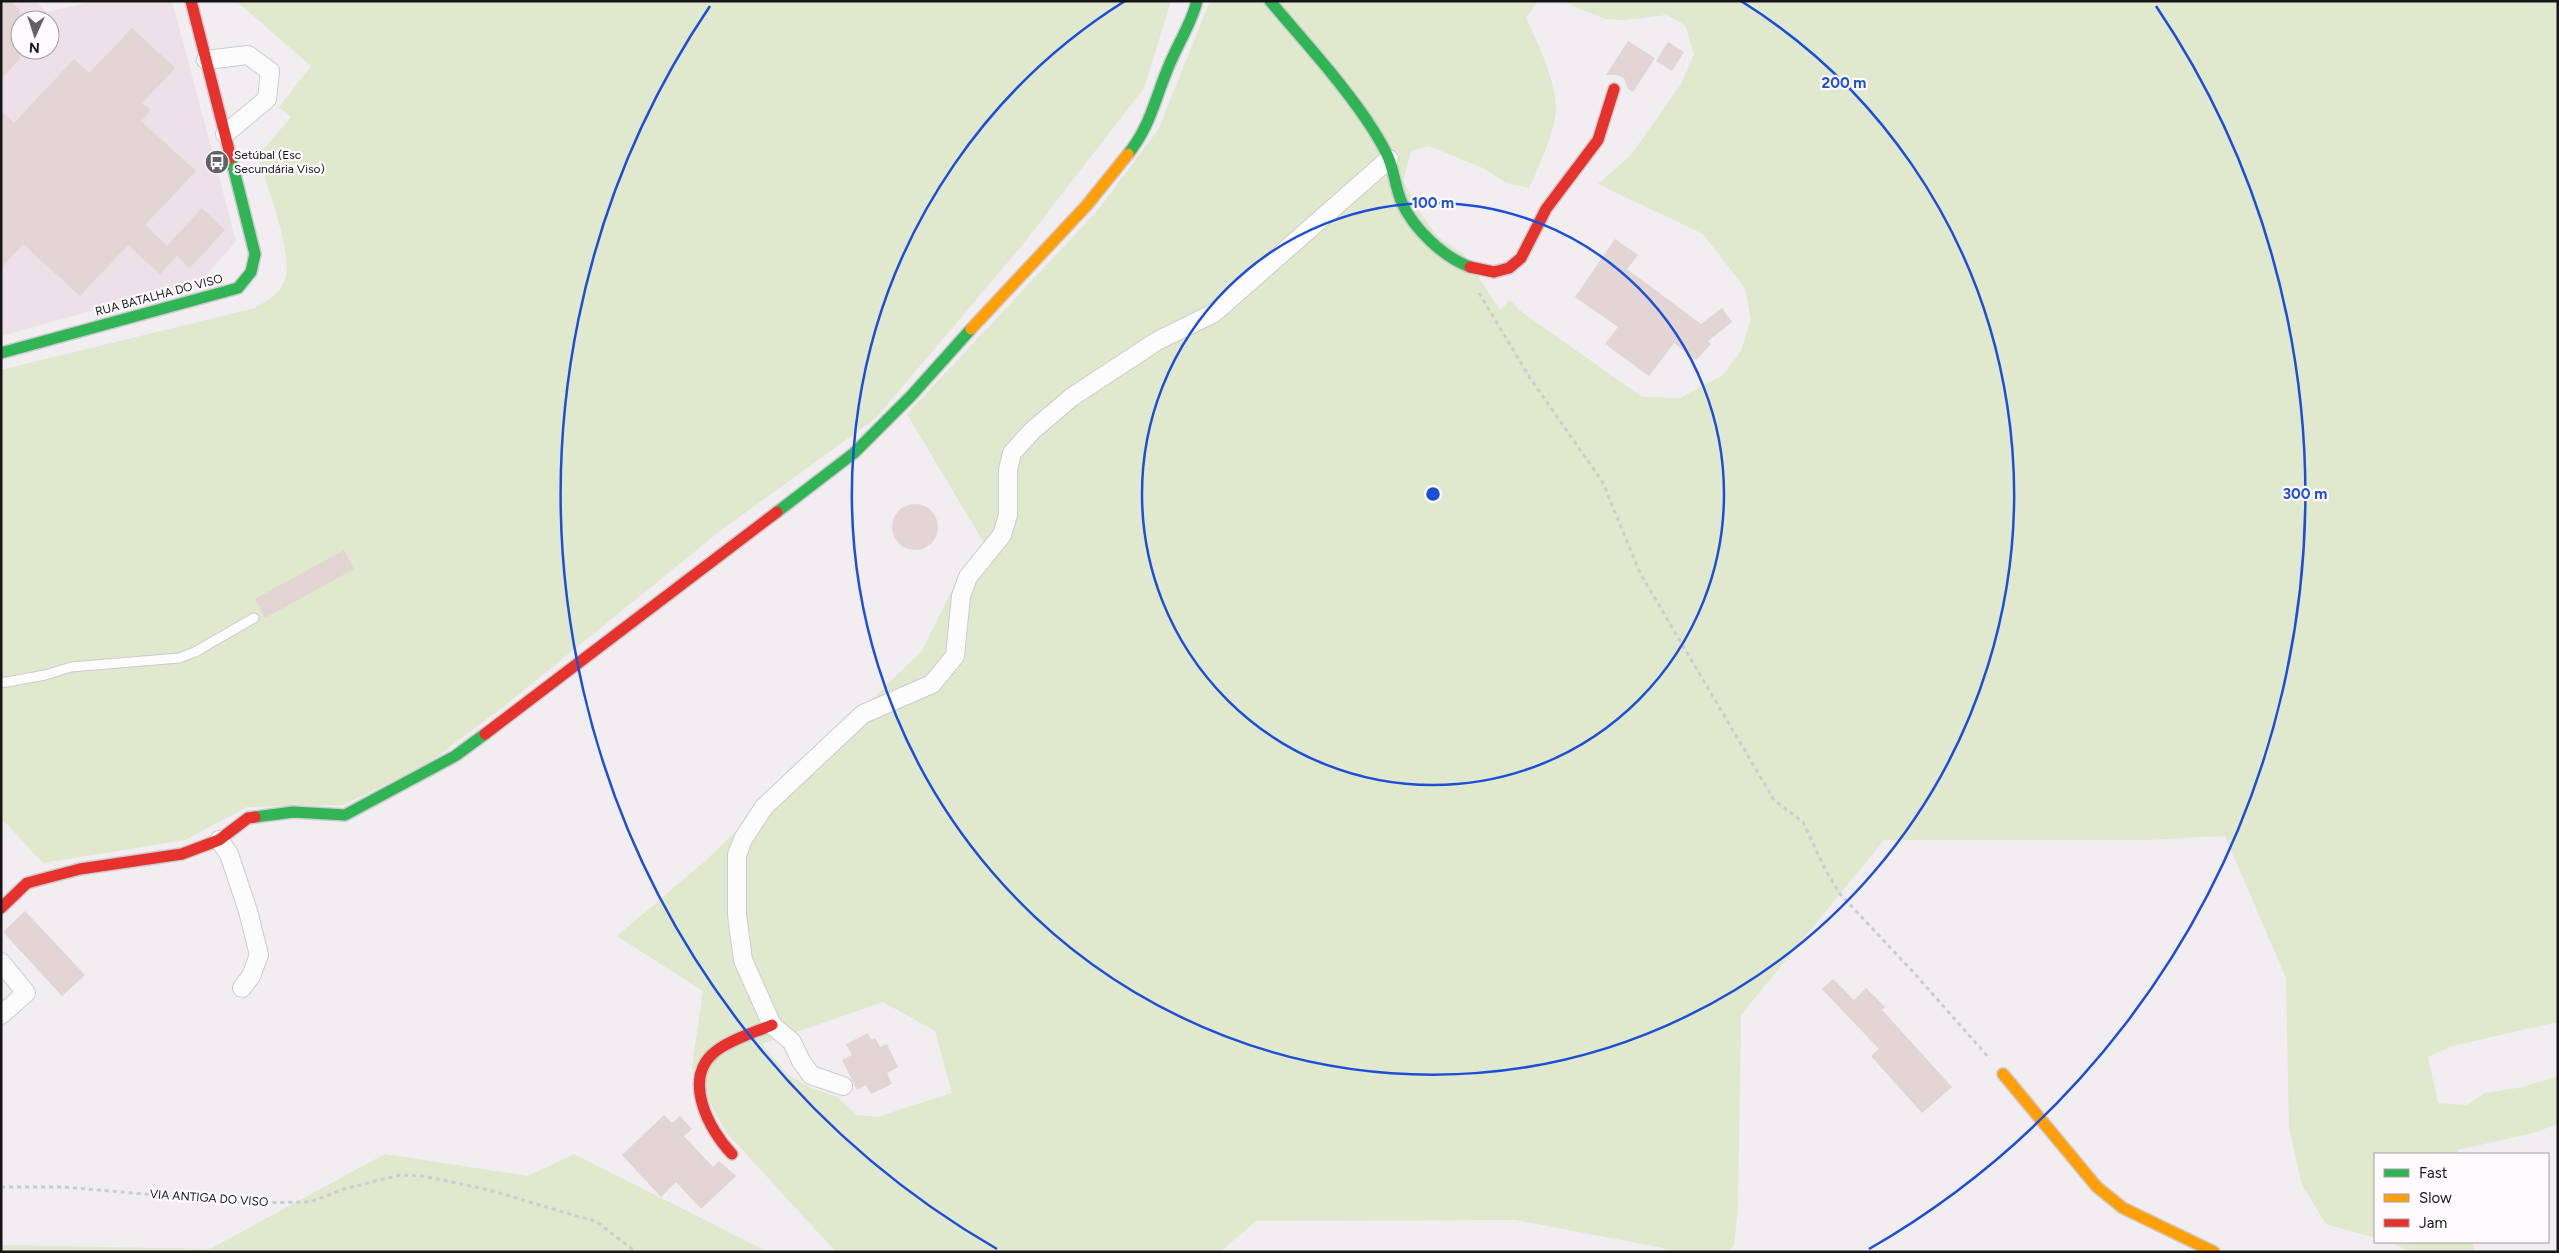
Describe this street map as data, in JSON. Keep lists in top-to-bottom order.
{
  "streets": {
    "street": ["RUA BATALHA DO VISO"],
    "path": ["VIA ANTIGA DO VISO"]
  },
  "places": {
    "bus stop": ["Setúbal (Esc Secundária Viso)"]
  },
  "legend": ["Fast", "Slow", "Jam"],
  "north": "bottom",
  "rings": ["200 m", "100 m", "300 m"]
}
